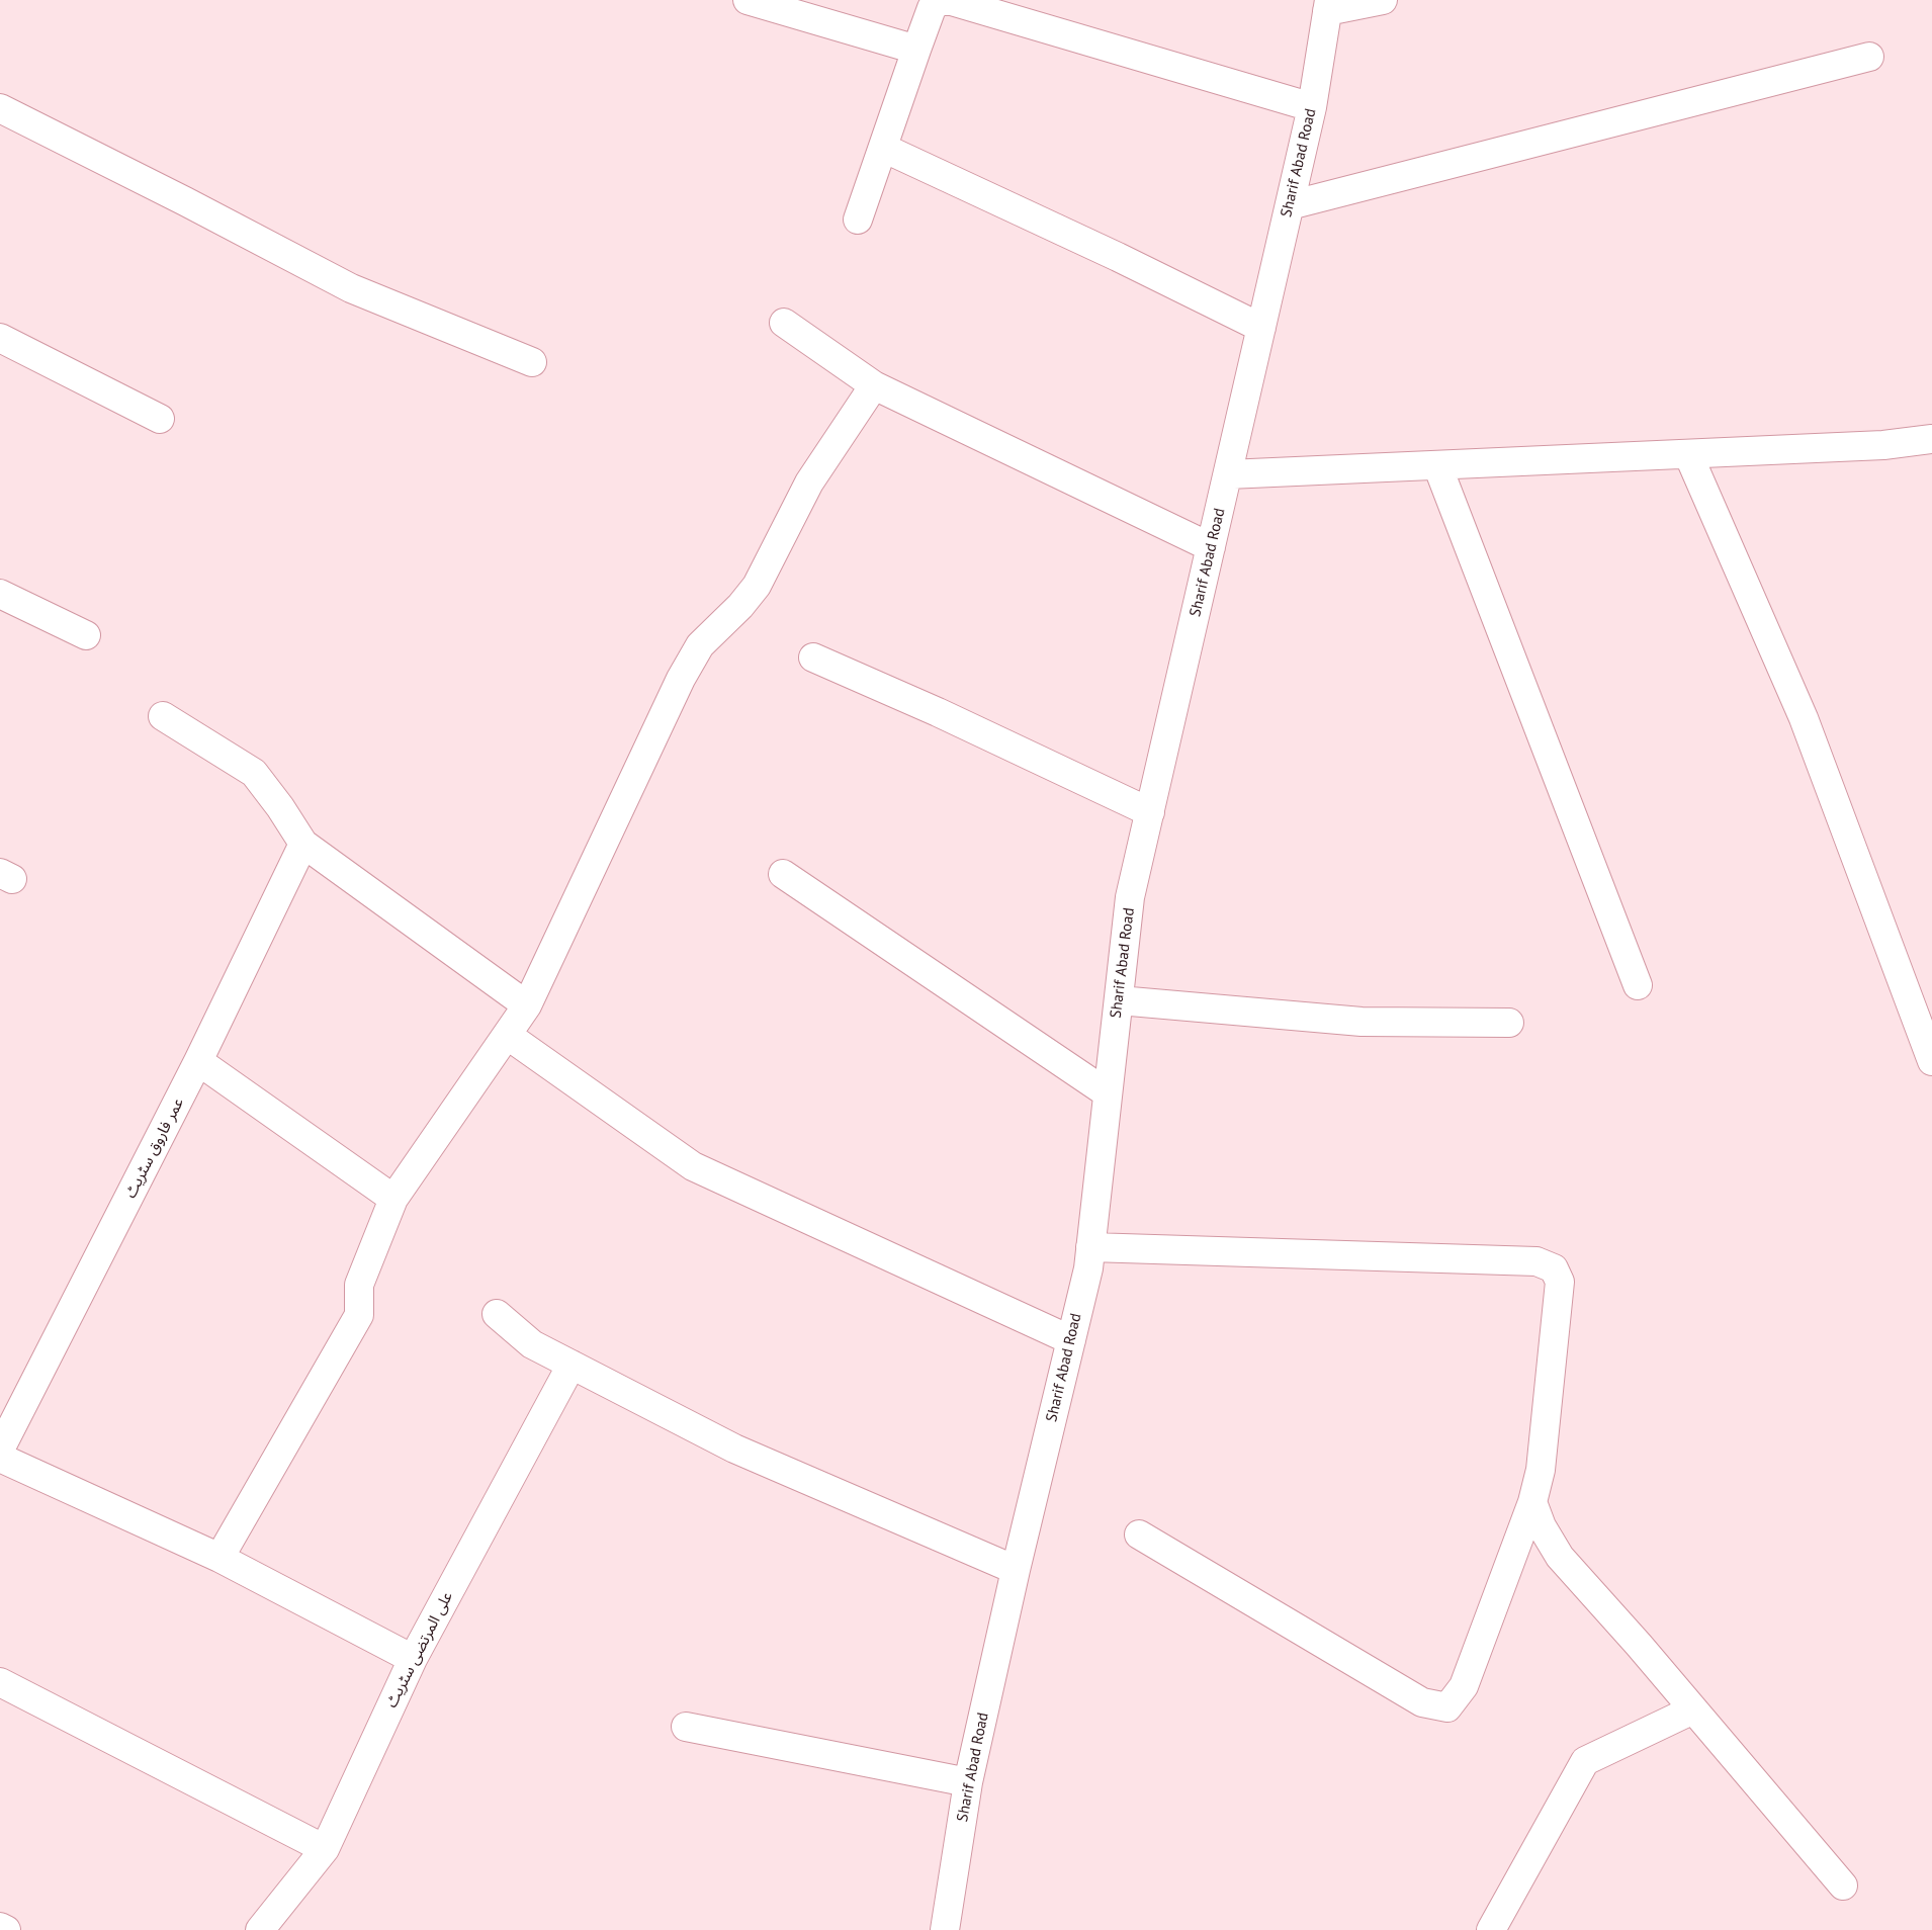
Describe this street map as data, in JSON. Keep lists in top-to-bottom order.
{
  "streets": {
    "street": ["Sharif Abad Road", "عمر فاروق سٹریٹ", "علی المرتضی سٹریٹ"]
  }
}
